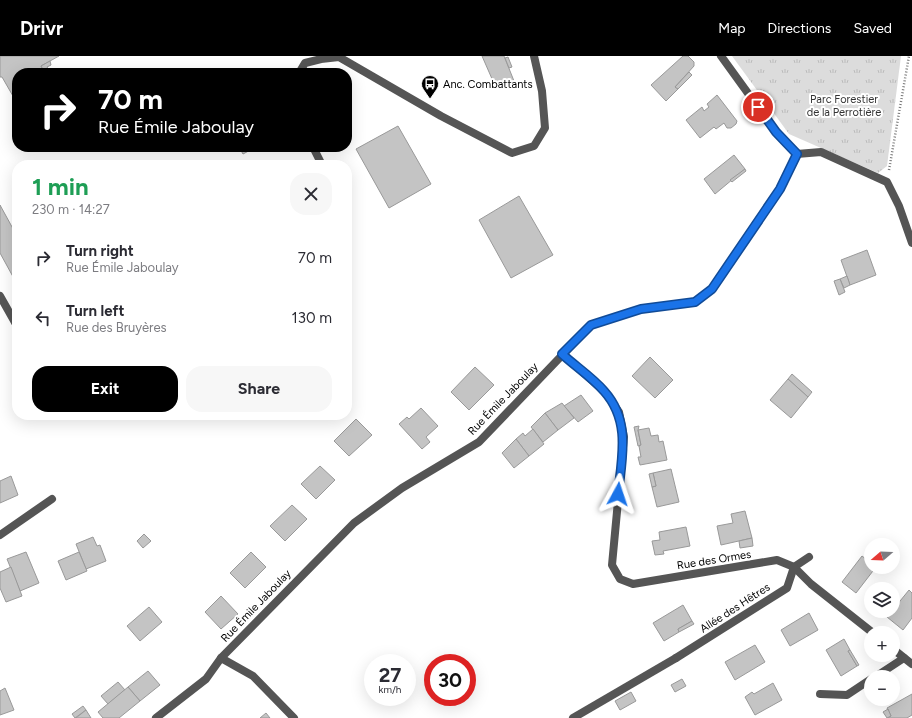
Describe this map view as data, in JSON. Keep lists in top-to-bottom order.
{
  "streets": {
    "street": ["Rue Émile Jaboulay", "Rue des Ormes", "Allée des Hêtres"]
  },
  "crossings": [
    ["Rue Émile Jaboulay", "Rue des Ormes"],
    ["Rue des Ormes", "Allée des Hêtres"]
  ],
  "parks": ["Parc Forestier de la Perrotière"],
  "places": {
    "bus stop": ["Anc. Combattants"]
  },
  "north": "left",
  "page": {
    "header": "Drivr",
    "nav": ["Map", "Directions", "Saved"],
    "turn": ["70 m", "Rue Émile Jaboulay"],
    "heading": ["1 min", "230 m · 14:27"],
    "list": [
      {
        "name": "Turn right",
        "note": "Rue Émile Jaboulay",
        "value": "70 m"
      },
      {
        "name": "Turn left",
        "note": "Rue des Bruyères",
        "value": "130 m"
      }
    ],
    "buttons": ["Exit", "Share"],
    "map_buttons": ["+", "−"],
    "speed": "27 km/h",
    "limit": "30"
  }
}
